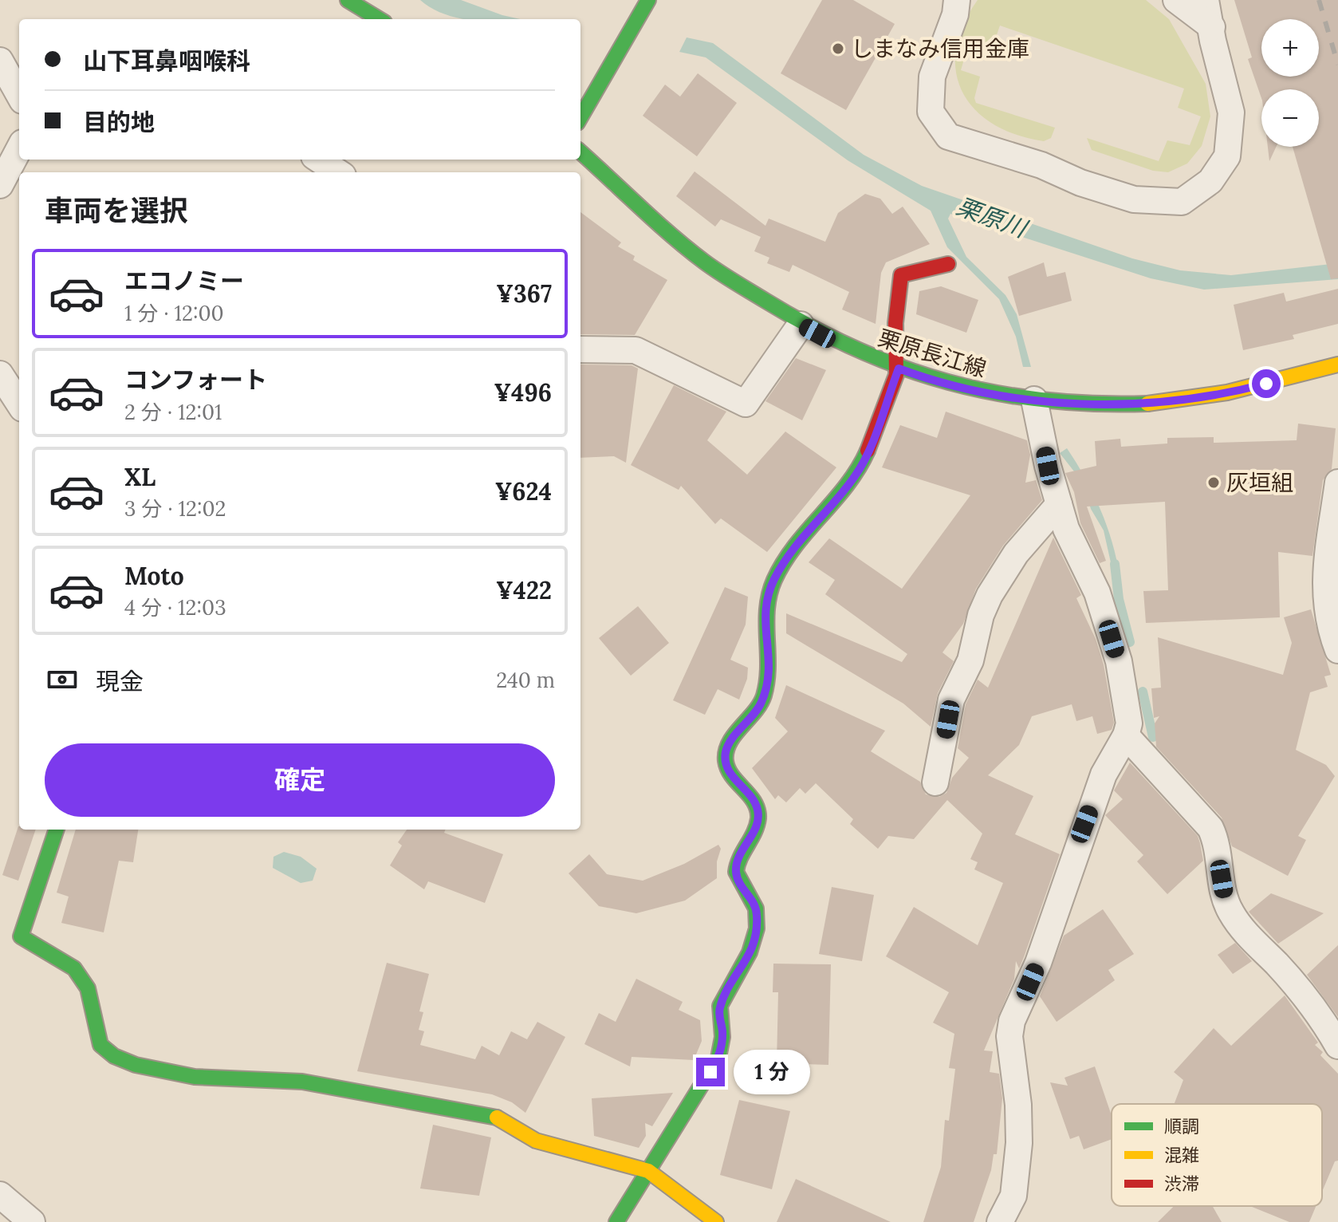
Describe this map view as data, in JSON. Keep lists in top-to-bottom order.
{
  "streets": {
    "street": ["栗原長江線"]
  },
  "water": ["栗原川"],
  "places": ["しまなみ信用金庫", "灰垣組"],
  "legend": ["順調", "混雑", "渋滞"],
  "page": {
    "map_buttons": ["+", "−"],
    "banner": ["山下耳鼻咽喉科", "目的地"],
    "heading": "車両を選択",
    "list": [
      {
        "name": "エコノミー",
        "note": "1 分 · 12:00",
        "value": "¥367"
      },
      {
        "name": "コンフォート",
        "note": "2 分 · 12:01",
        "value": "¥496"
      },
      {
        "name": "XL",
        "note": "3 分 · 12:02",
        "value": "¥624"
      },
      {
        "name": "Moto",
        "note": "4 分 · 12:03",
        "value": "¥422"
      }
    ],
    "pay": ["現金", "240 m"],
    "buttons": "確定",
    "bubble": "1 分"
  }
}
